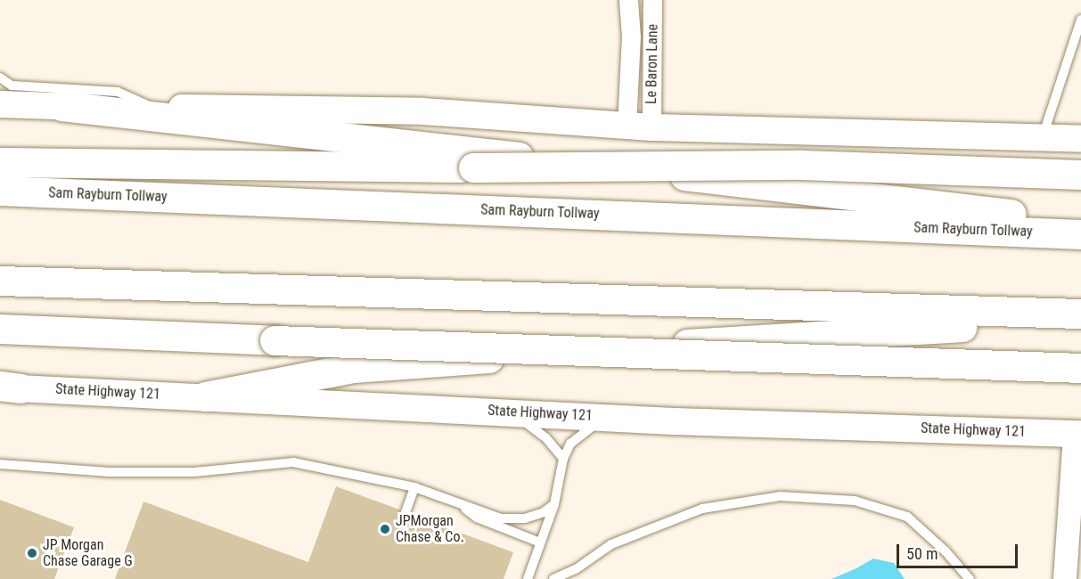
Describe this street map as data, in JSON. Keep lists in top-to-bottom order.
{
  "streets": {
    "highway": ["Sam Rayburn Tollway"],
    "main road": ["State Highway 121"],
    "street": ["Le Baron Lane"]
  },
  "places": ["JPMorgan Chase & Co.", "JP Morgan Chase Garage G"],
  "scale_bar": "50 m"
}
